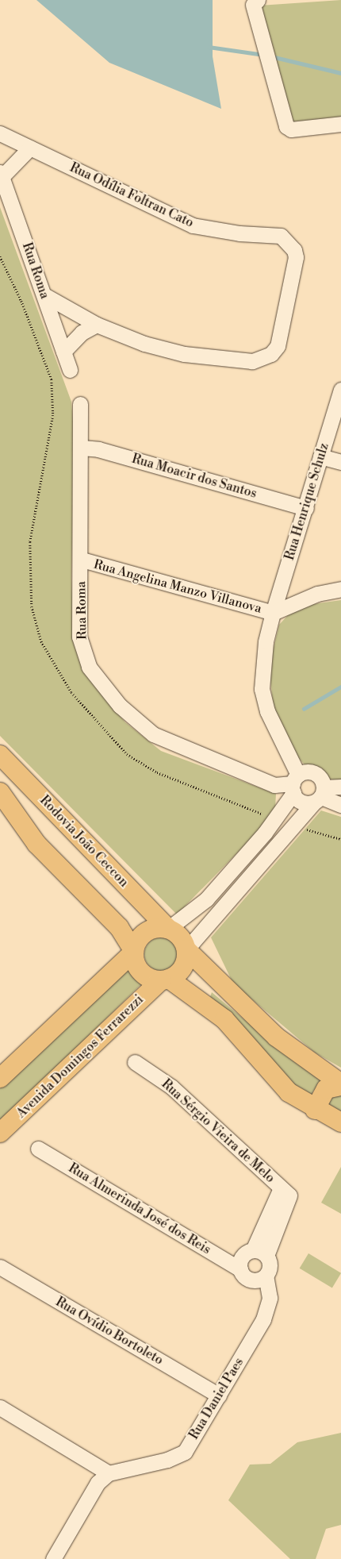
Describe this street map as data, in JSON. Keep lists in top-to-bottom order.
{
  "streets": {
    "main road": ["Rodovia João Ceccon", "Avenida Domingos Ferrarezzi"],
    "street": [
      "Rua Odília Foltran Cato",
      "Rua Roma",
      "Rua Moacir dos Santos",
      "Rua Henrique Schulz",
      "Rua Angelina Manzo Villanova",
      "Rua Sérgio Vieira de Melo",
      "Rua Almerinda José dos Reis",
      "Rua Ovídio Bortoleto",
      "Rua Daniel Paes"
    ]
  },
  "crossings": [
    ["Rua Roma", "Rua Moacir dos Santos"],
    ["Rua Roma", "Rua Henrique Schulz"],
    ["Rua Roma", "Rua Angelina Manzo Villanova"],
    ["Rua Moacir dos Santos", "Rua Henrique Schulz"],
    ["Rua Henrique Schulz", "Rua Angelina Manzo Villanova"],
    ["Rodovia João Ceccon", "Avenida Domingos Ferrarezzi"],
    ["Rua Almerinda José dos Reis", "Rua Daniel Paes"],
    ["Rua Ovídio Bortoleto", "Rua Daniel Paes"]
  ]
}
